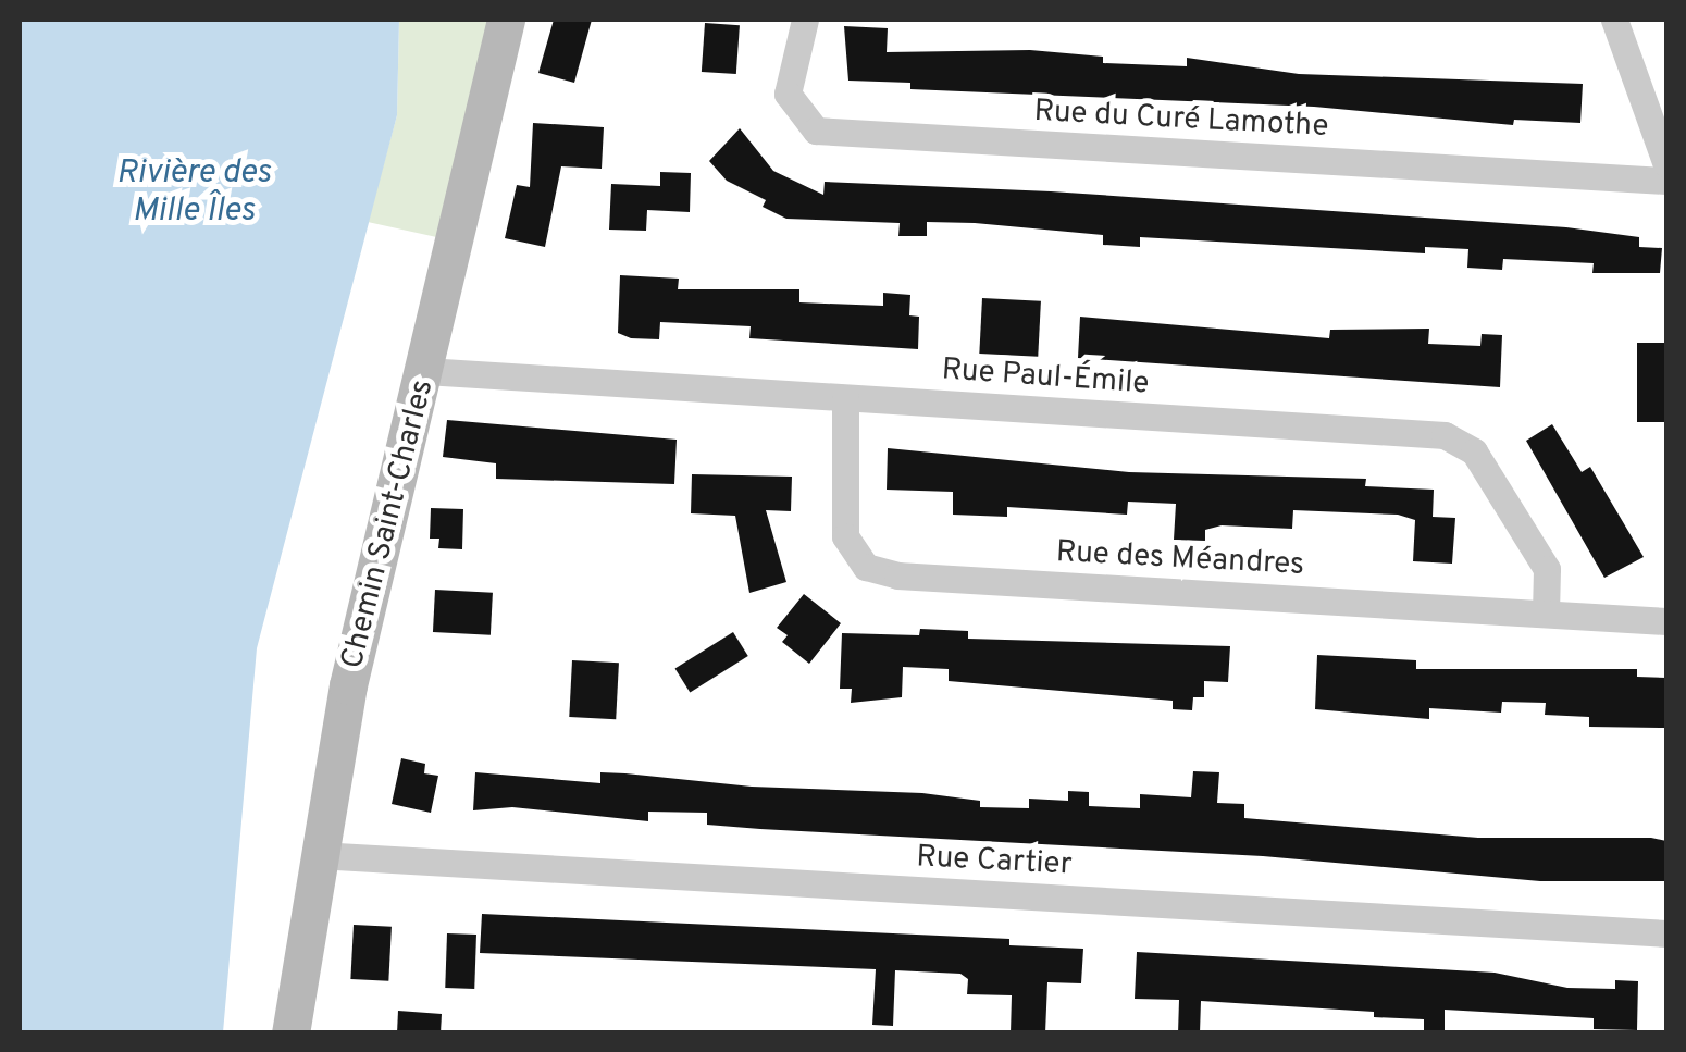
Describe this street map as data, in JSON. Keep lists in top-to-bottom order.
{
  "streets": {
    "main road": ["Chemin Saint-Charles"],
    "street": [
      "Rue du Curé Lamothe",
      "Rue Paul-Émile",
      "Rue des Méandres",
      "Rue Cartier"
    ]
  },
  "crossings": [
    ["Rue Paul-Émile", "Chemin Saint-Charles"],
    ["Rue Paul-Émile", "Rue des Méandres"],
    ["Chemin Saint-Charles", "Rue Cartier"]
  ],
  "water": ["Rivière des Mille Îles"]
}
